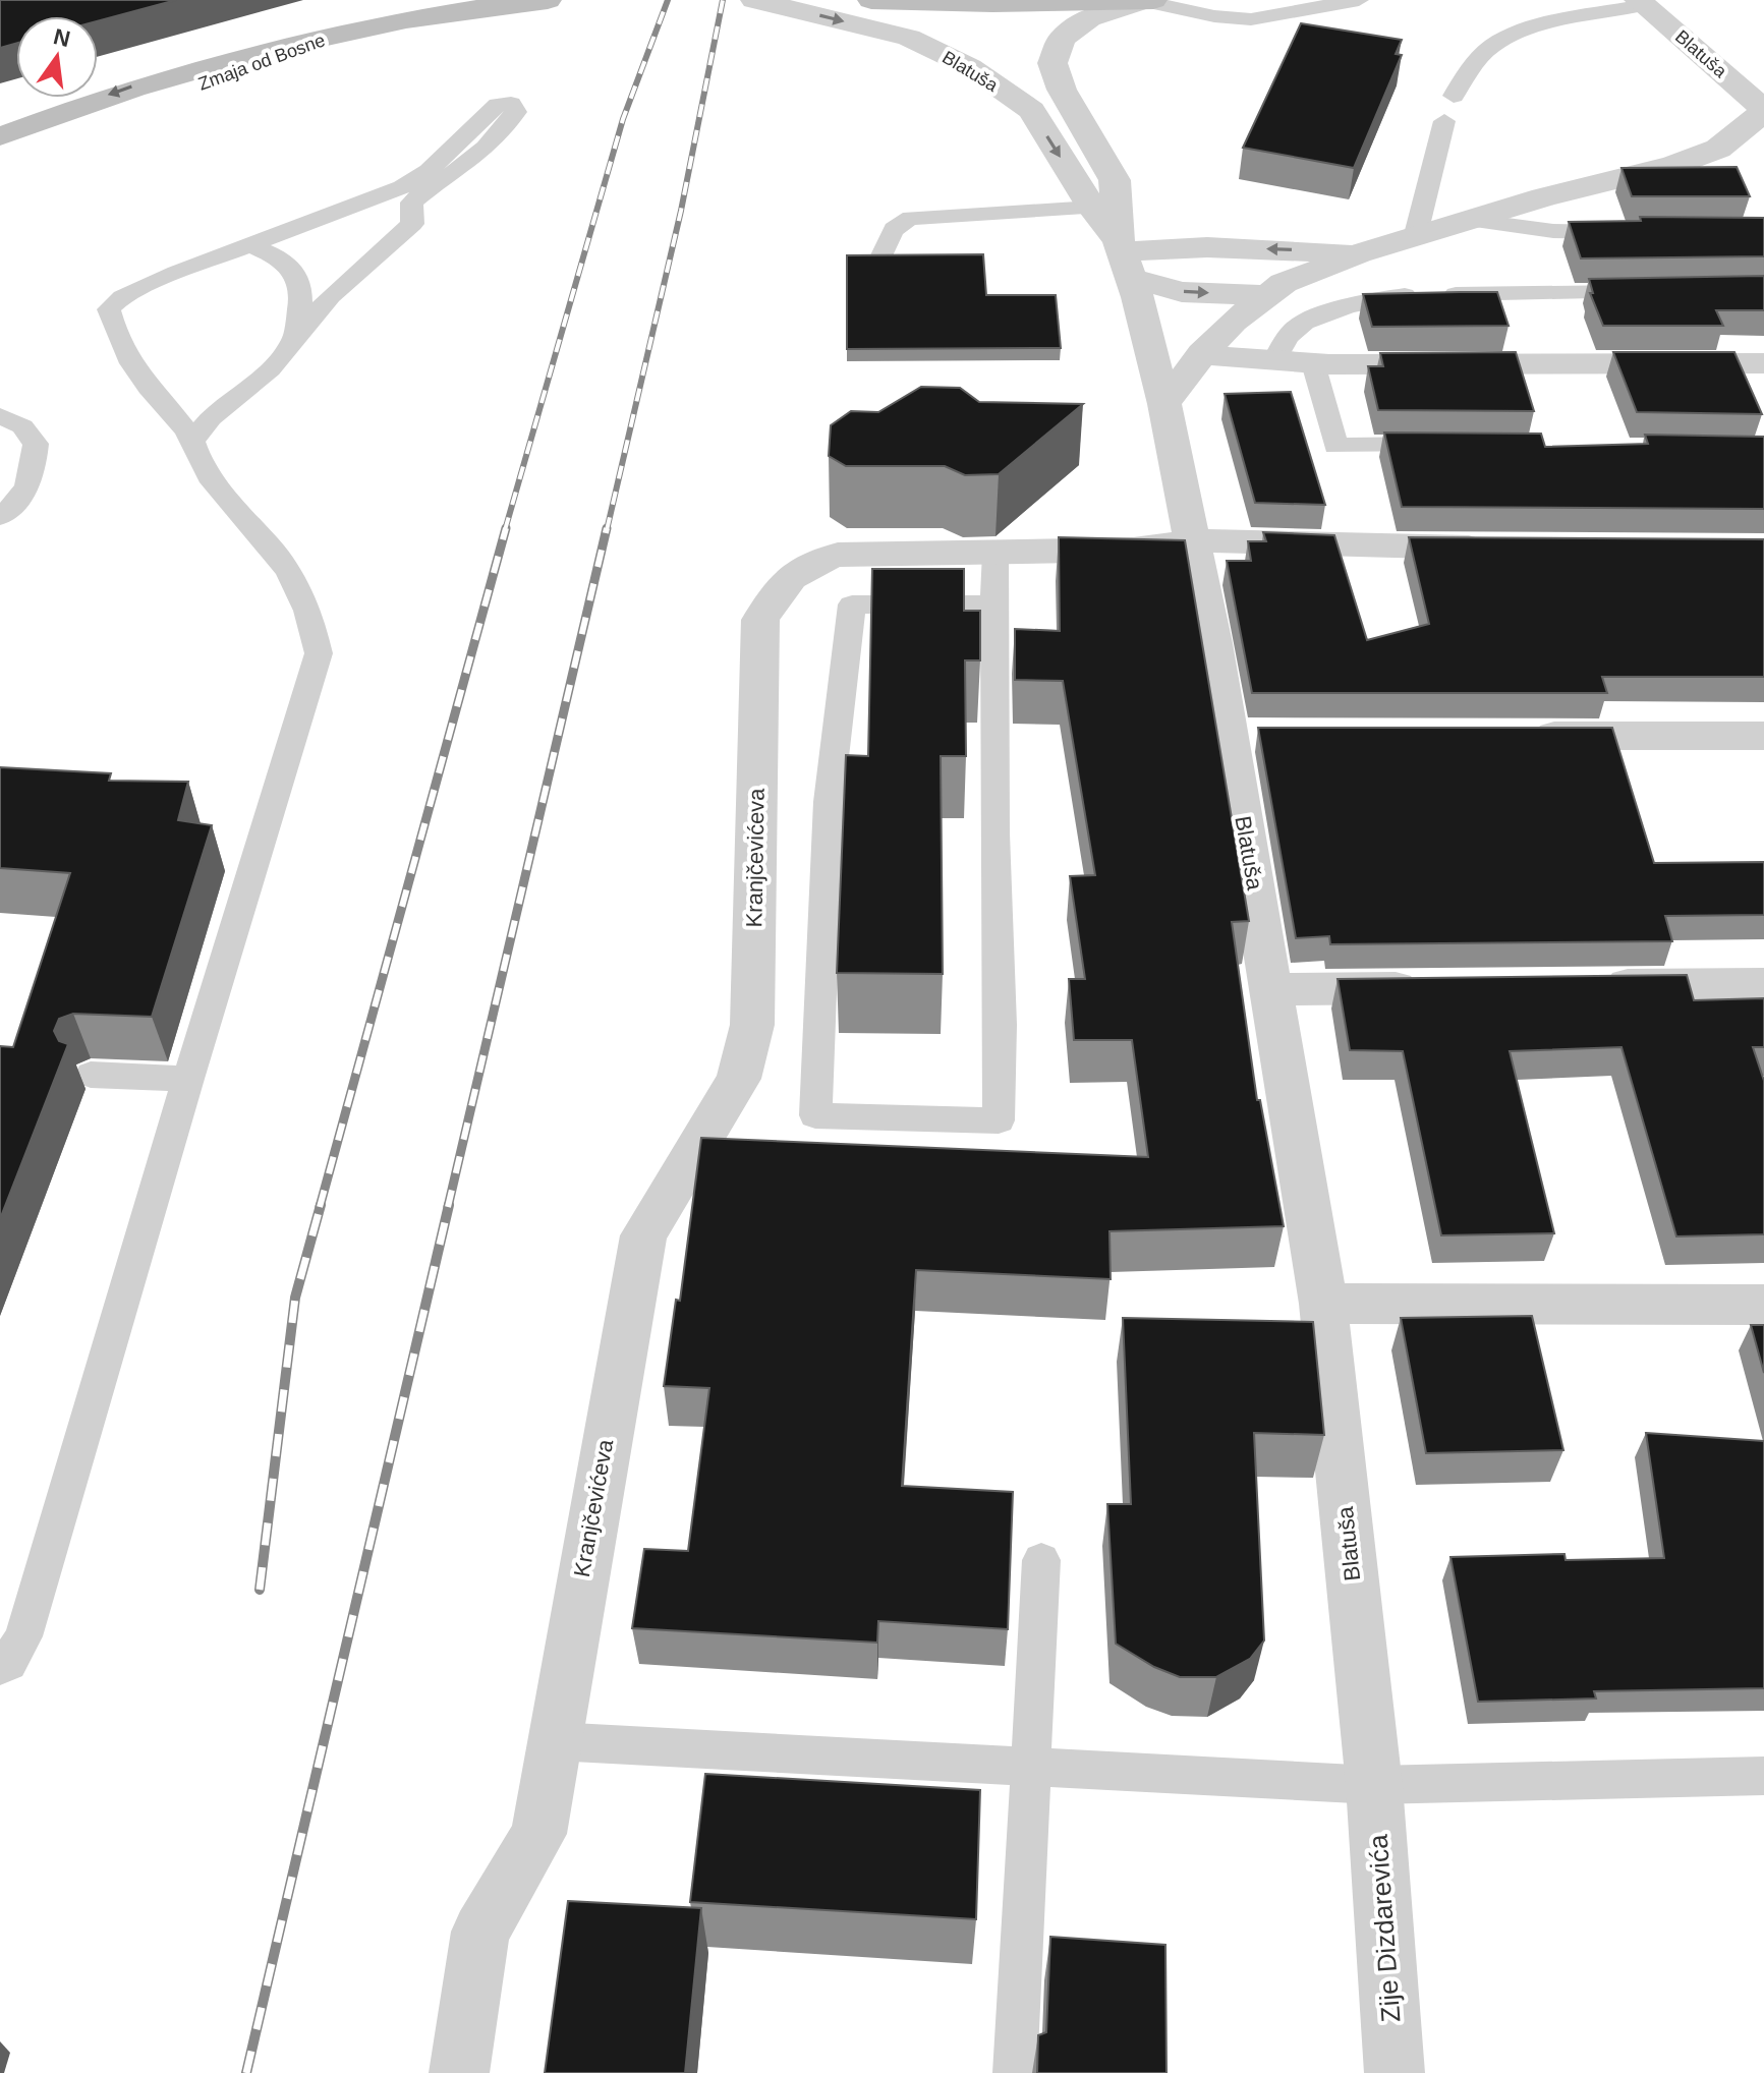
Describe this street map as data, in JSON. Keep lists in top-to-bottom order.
{
  "streets": {
    "main road": ["Zmaja od Bosne"],
    "street": ["Blatuša", "Kranjčevićeva", "Zije Dizdarevića"]
  },
  "crossings": [
    ["Blatuša", "Kranjčevićeva"],
    ["Blatuša", "Zije Dizdarevića"]
  ],
  "north": "top"
}
